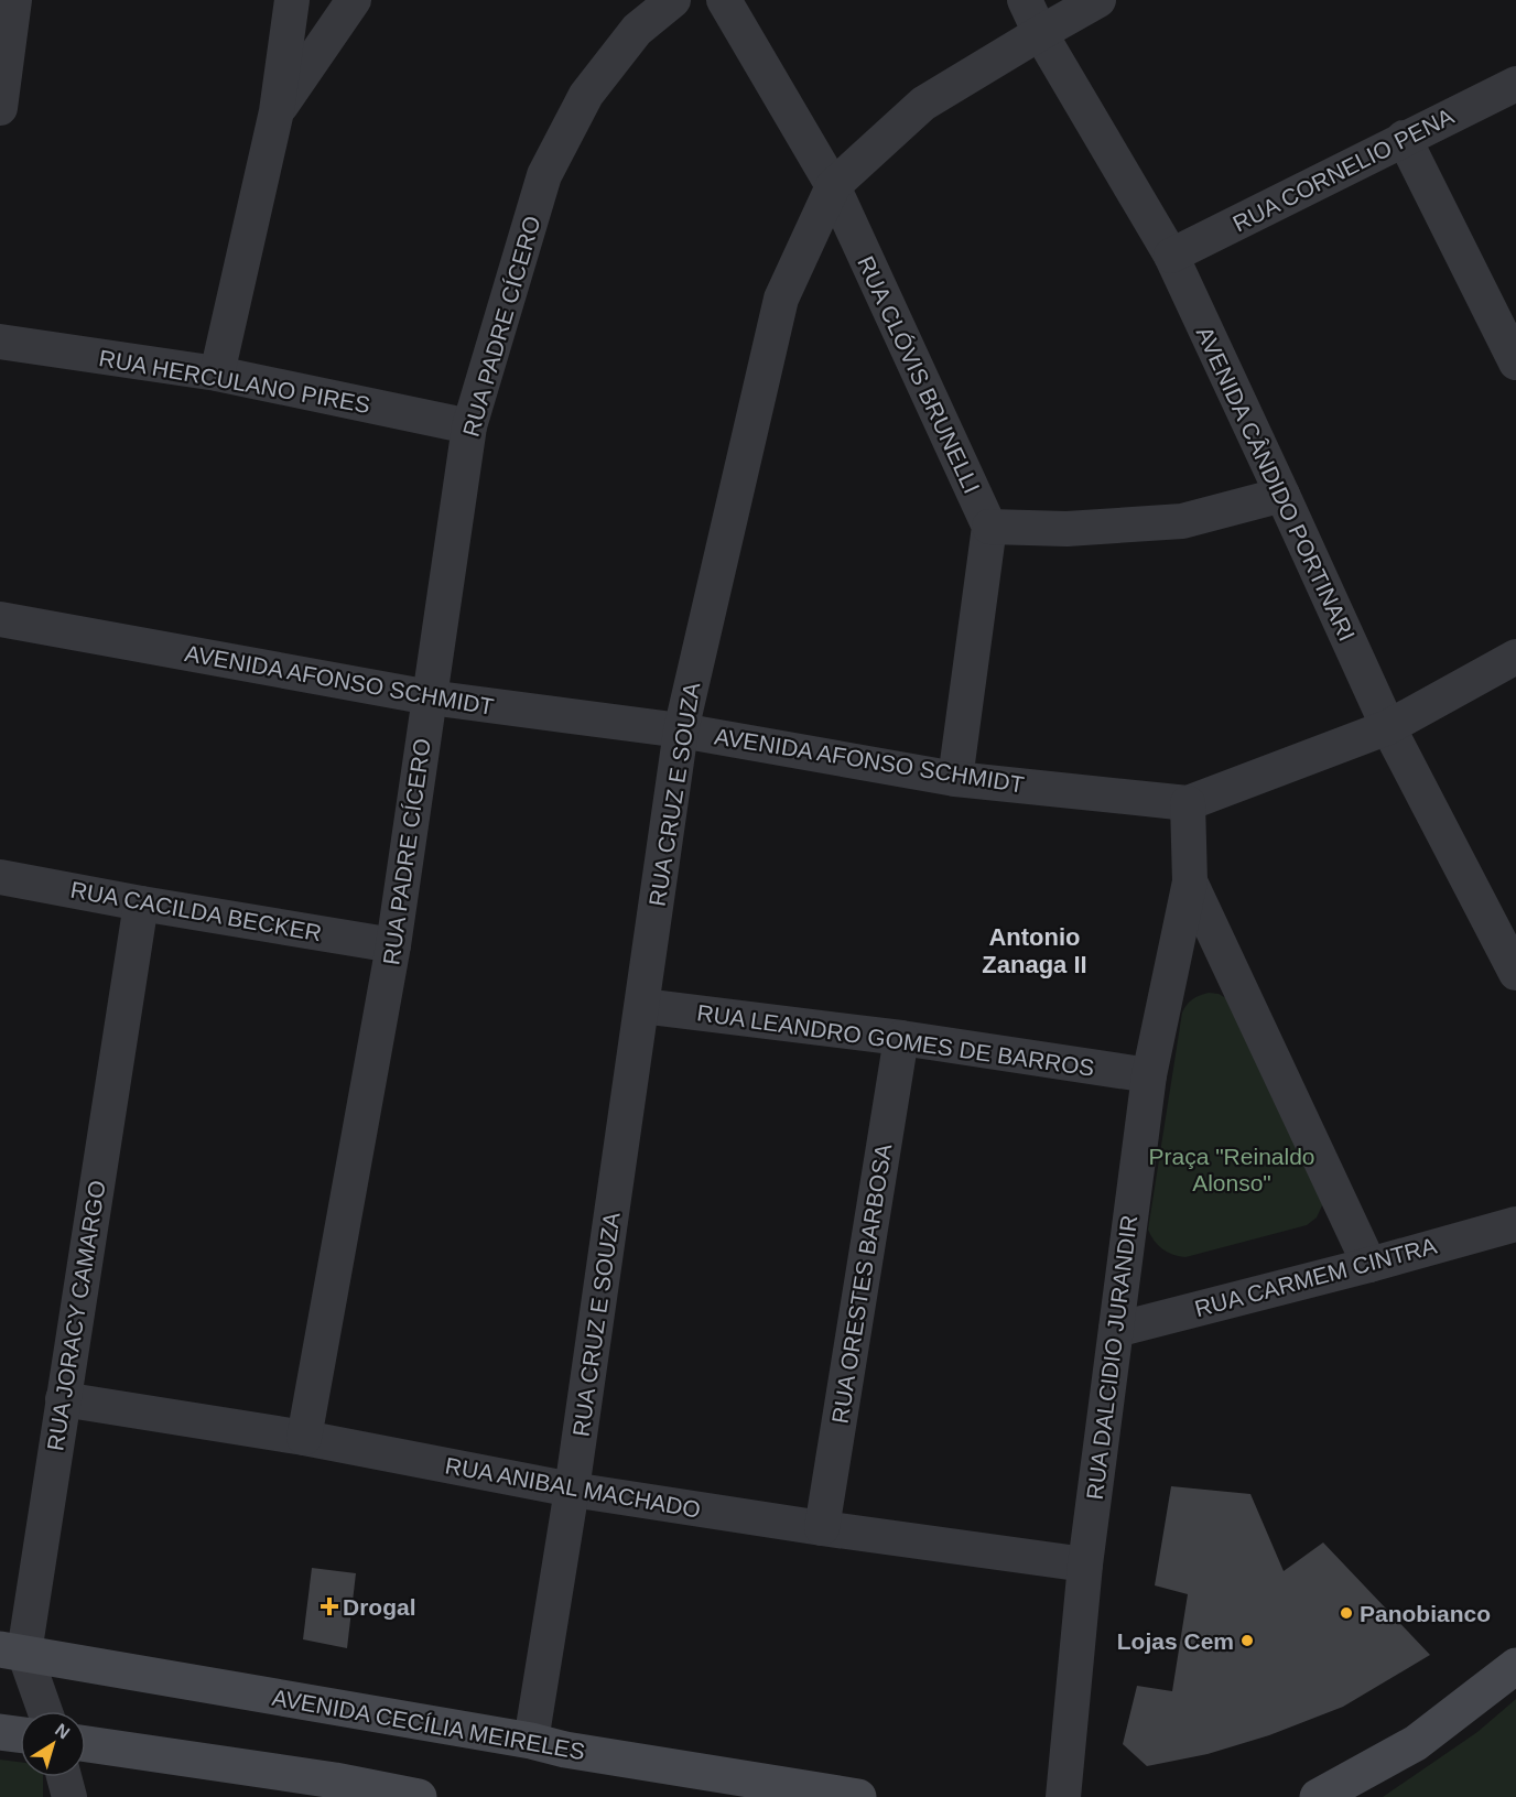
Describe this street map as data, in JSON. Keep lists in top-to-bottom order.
{
  "streets": {
    "street": [
      "RUA CORNELIO PENA",
      "RUA PADRE CÍCERO",
      "RUA CLÓVIS BRUNELLI",
      "RUA HERCULANO PIRES",
      "AVENIDA CÂNDIDO PORTINARI",
      "AVENIDA AFONSO SCHMIDT",
      "RUA CRUZ E SOUZA",
      "RUA CACILDA BECKER",
      "RUA LEANDRO GOMES DE BARROS",
      "RUA CARMEM CINTRA",
      "RUA ORESTES BARBOSA",
      "RUA JORACY CAMARGO",
      "RUA DALCIDIO JURANDIR",
      "RUA ANIBAL MACHADO",
      "AVENIDA CECÍLIA MEIRELES"
    ]
  },
  "crossings": [
    ["RUA CORNELIO PENA", "AVENIDA CÂNDIDO PORTINARI"],
    ["RUA PADRE CÍCERO", "RUA HERCULANO PIRES"],
    ["RUA PADRE CÍCERO", "AVENIDA AFONSO SCHMIDT"],
    ["RUA PADRE CÍCERO", "RUA CACILDA BECKER"],
    ["RUA PADRE CÍCERO", "RUA ANIBAL MACHADO"],
    ["RUA CLÓVIS BRUNELLI", "RUA CRUZ E SOUZA"],
    ["AVENIDA CÂNDIDO PORTINARI", "AVENIDA AFONSO SCHMIDT"],
    ["AVENIDA CÂNDIDO PORTINARI", "RUA CRUZ E SOUZA"],
    ["AVENIDA AFONSO SCHMIDT", "RUA CRUZ E SOUZA"],
    ["AVENIDA AFONSO SCHMIDT", "RUA DALCIDIO JURANDIR"],
    ["RUA CRUZ E SOUZA", "RUA LEANDRO GOMES DE BARROS"],
    ["RUA CRUZ E SOUZA", "RUA ANIBAL MACHADO"],
    ["RUA CRUZ E SOUZA", "AVENIDA CECÍLIA MEIRELES"],
    ["RUA CACILDA BECKER", "RUA JORACY CAMARGO"],
    ["RUA LEANDRO GOMES DE BARROS", "RUA ORESTES BARBOSA"],
    ["RUA LEANDRO GOMES DE BARROS", "RUA DALCIDIO JURANDIR"],
    ["RUA CARMEM CINTRA", "RUA DALCIDIO JURANDIR"],
    ["RUA ORESTES BARBOSA", "RUA ANIBAL MACHADO"],
    ["RUA JORACY CAMARGO", "RUA ANIBAL MACHADO"],
    ["RUA JORACY CAMARGO", "AVENIDA CECÍLIA MEIRELES"],
    ["RUA DALCIDIO JURANDIR", "RUA ANIBAL MACHADO"]
  ],
  "districts": ["Antonio Zanaga II"],
  "parks": ["Praça \"Reinaldo Alonso\""],
  "places": {
    "health": ["Drogal"],
    "other": ["Panobianco", "Lojas Cem"]
  },
  "north": "top right"
}
